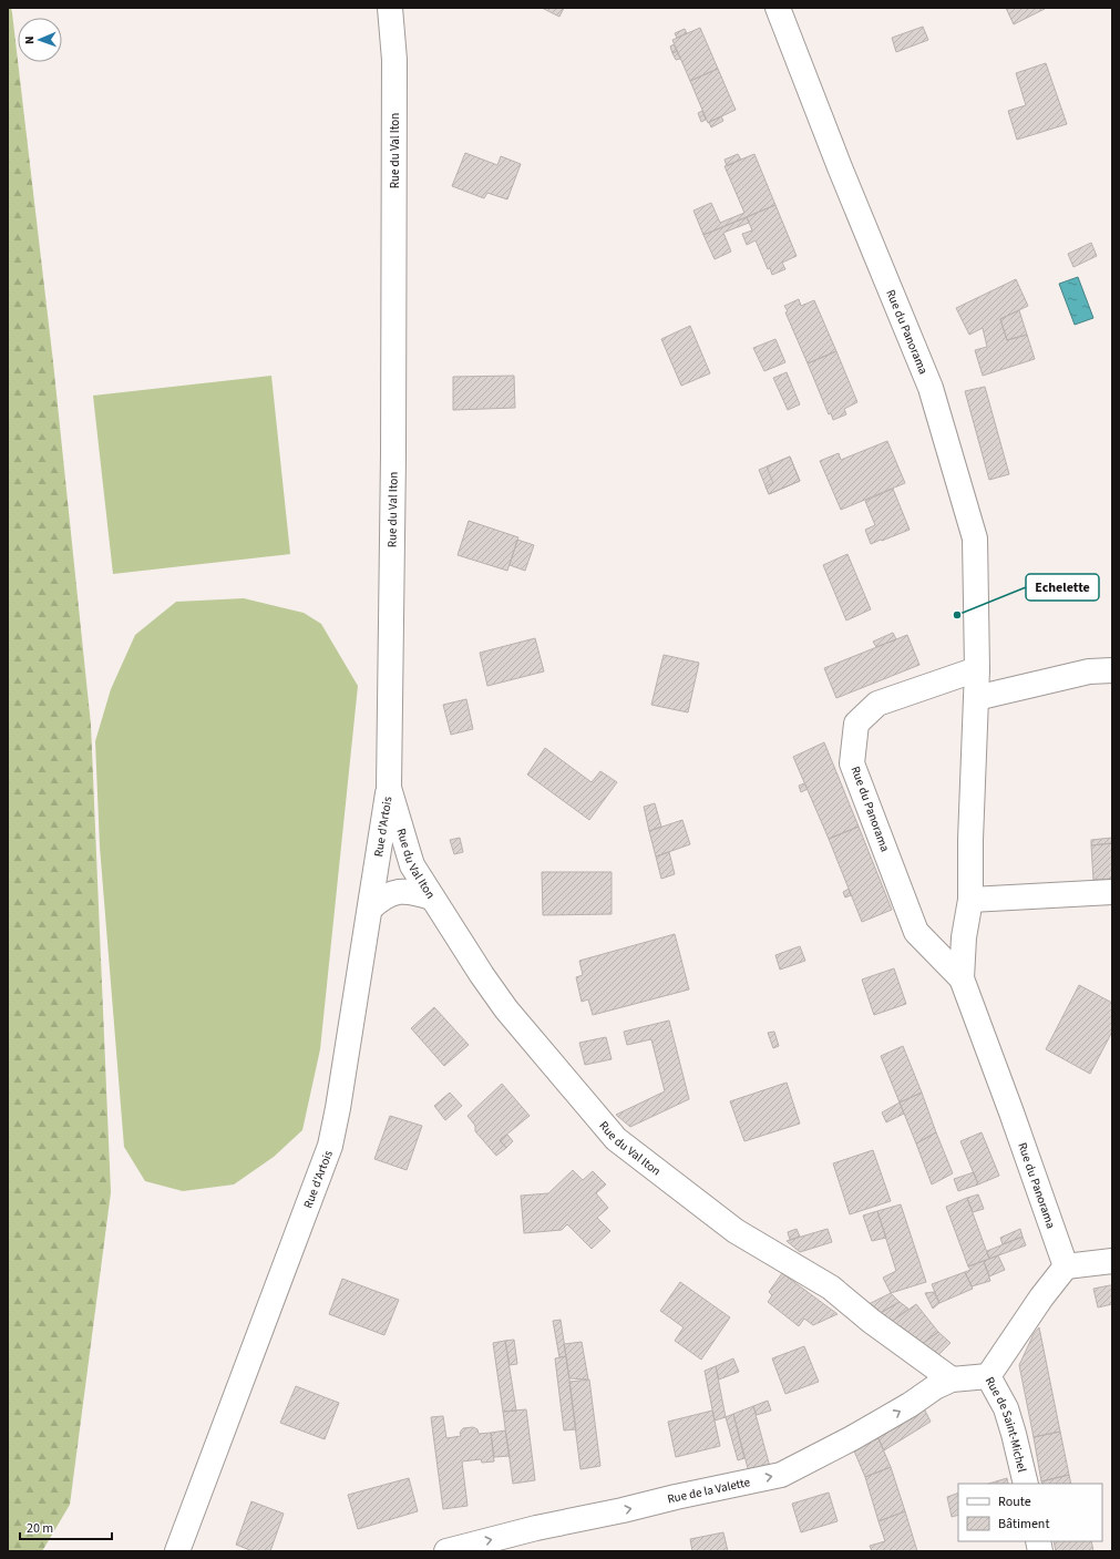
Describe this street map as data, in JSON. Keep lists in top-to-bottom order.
{
  "streets": {
    "street": [
      "Rue du Val Iton",
      "Rue du Panorama",
      "Rue d'Artois",
      "Rue de Saint-Michel",
      "Rue de la Valette"
    ]
  },
  "crossings": [
    ["Rue du Val Iton", "Rue d'Artois"],
    ["Rue du Val Iton", "Rue de Saint-Michel"],
    ["Rue du Val Iton", "Rue de la Valette"],
    ["Rue de Saint-Michel", "Rue de la Valette"]
  ],
  "one_way": ["Rue de la Valette"],
  "places": ["Echelette"],
  "legend": ["Route", "Bâtiment"],
  "scale_bar": "20 m",
  "north": "left"
}
